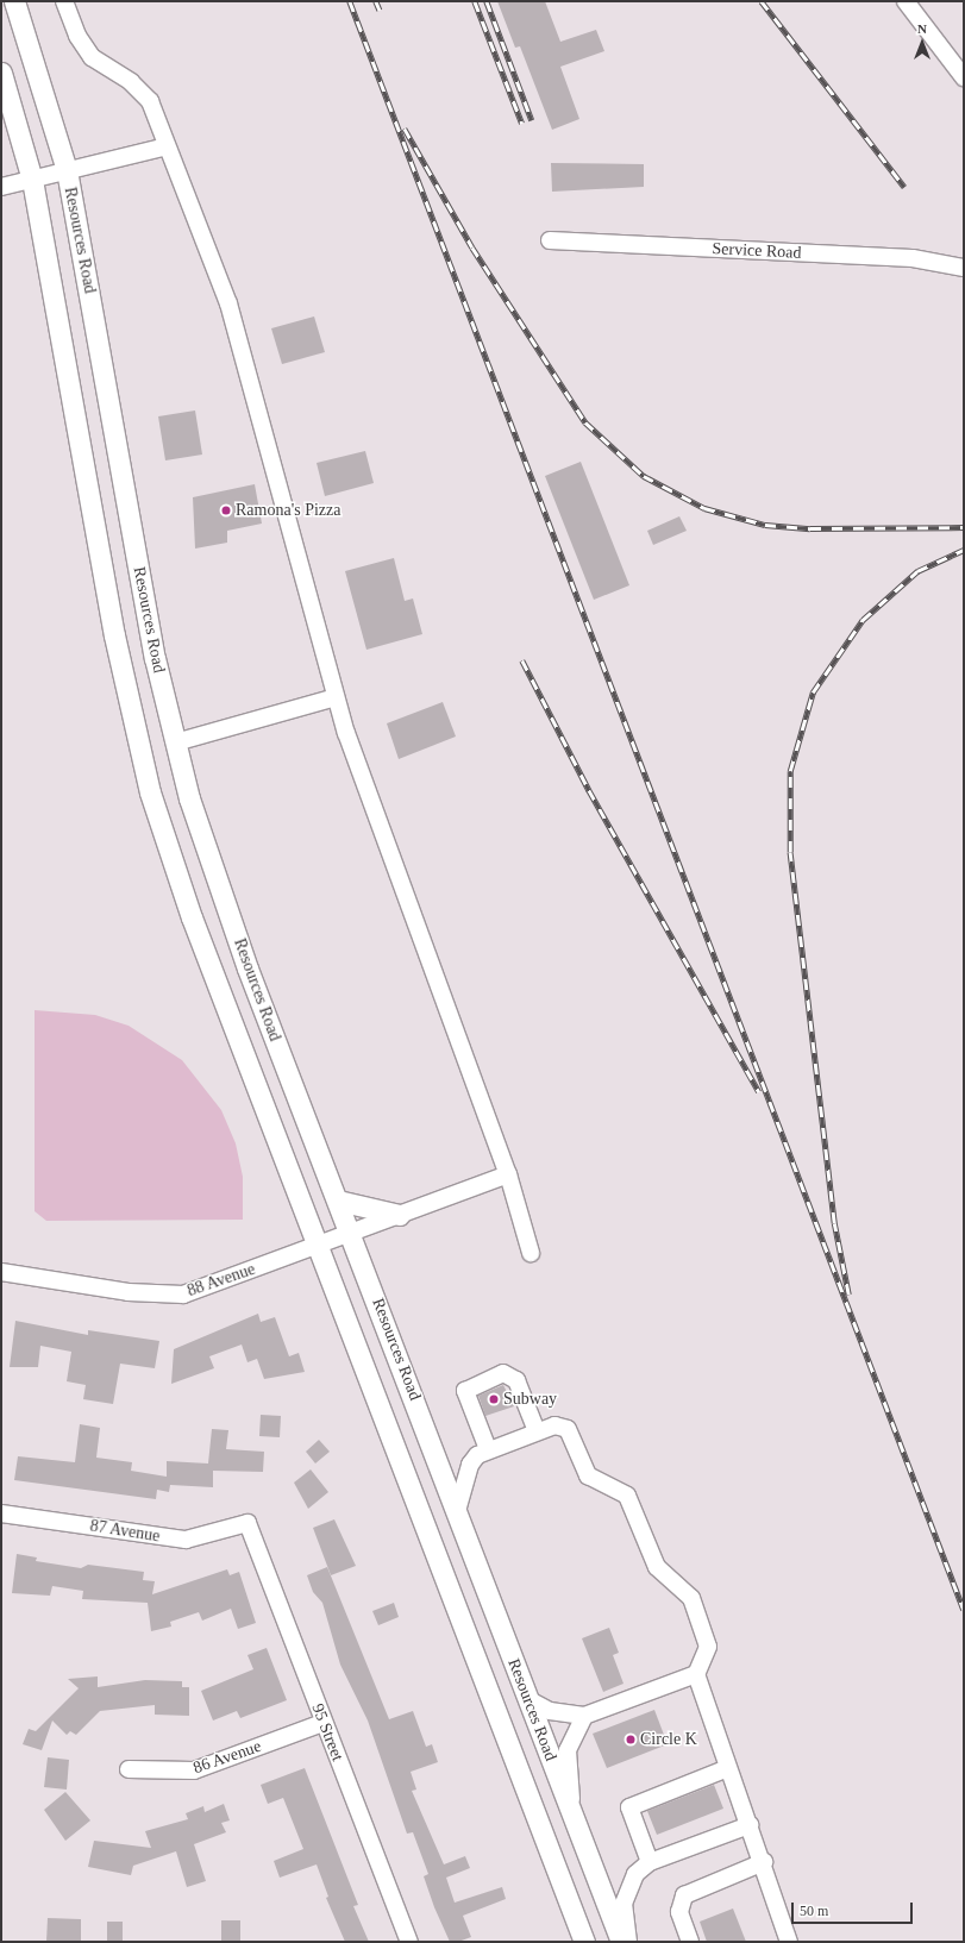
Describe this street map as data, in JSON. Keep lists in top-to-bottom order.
{
  "streets": {
    "main road": ["Resources Road"],
    "street": [
      "Service Road",
      "88 Avenue",
      "87 Avenue",
      "95 Street",
      "86 Avenue"
    ]
  },
  "crossings": [
    ["Resources Road", "88 Avenue"],
    ["87 Avenue", "95 Street"],
    ["95 Street", "86 Avenue"]
  ],
  "places": ["Ramona's Pizza", "Subway", "Circle K"],
  "scale_bar": "50 m",
  "north": "top"
}
